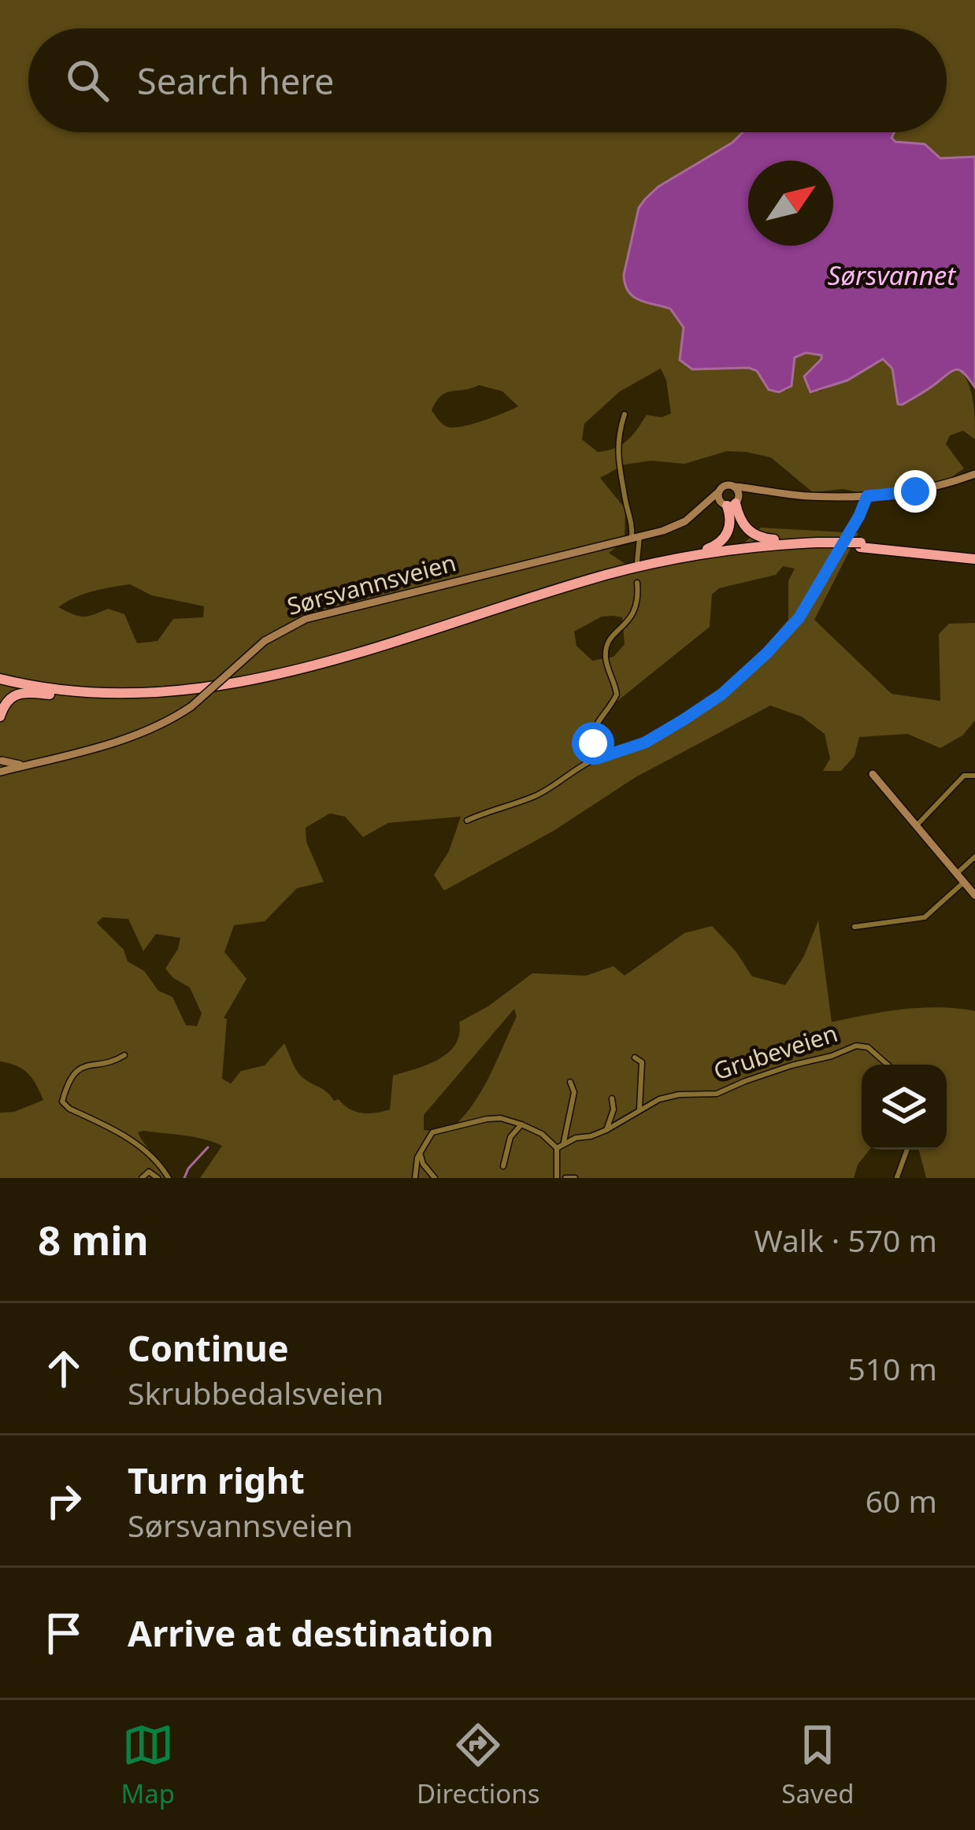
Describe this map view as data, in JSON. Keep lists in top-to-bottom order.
{
  "streets": {
    "main road": ["Sørsvannsveien"],
    "street": ["Grubeveien"]
  },
  "water": ["Sørsvannet"],
  "north": "top right",
  "page": {
    "search": "Search here",
    "heading": ["8 min", "Walk · 570 m"],
    "list": [
      ["Continue", "Skrubbedalsveien", "510 m"],
      ["Turn right", "Sørsvannsveien", "60 m"],
      "Arrive at destination"
    ],
    "nav": ["Map", "Directions", "Saved"]
  }
}
